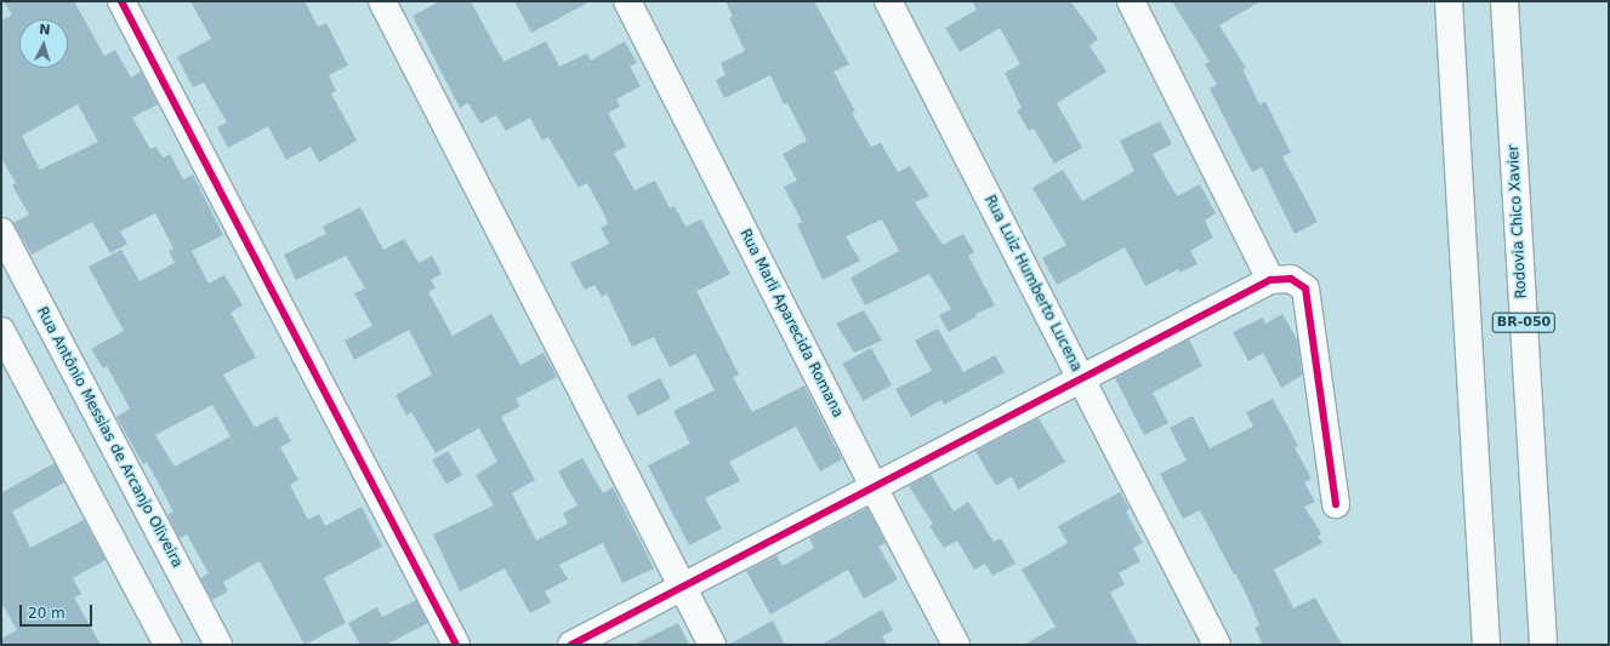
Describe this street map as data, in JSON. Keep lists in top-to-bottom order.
{
  "streets": {
    "main road": [
      "Rodovia Chico Xavier",
      "Rua Luiz Humberto Lucena",
      "BR-050",
      "Rua Marli Aparecida Romana",
      "Rua Antônio Messias de Arcanjo Oliveira"
    ]
  },
  "scale_bar": "20 m",
  "north": "top"
}
